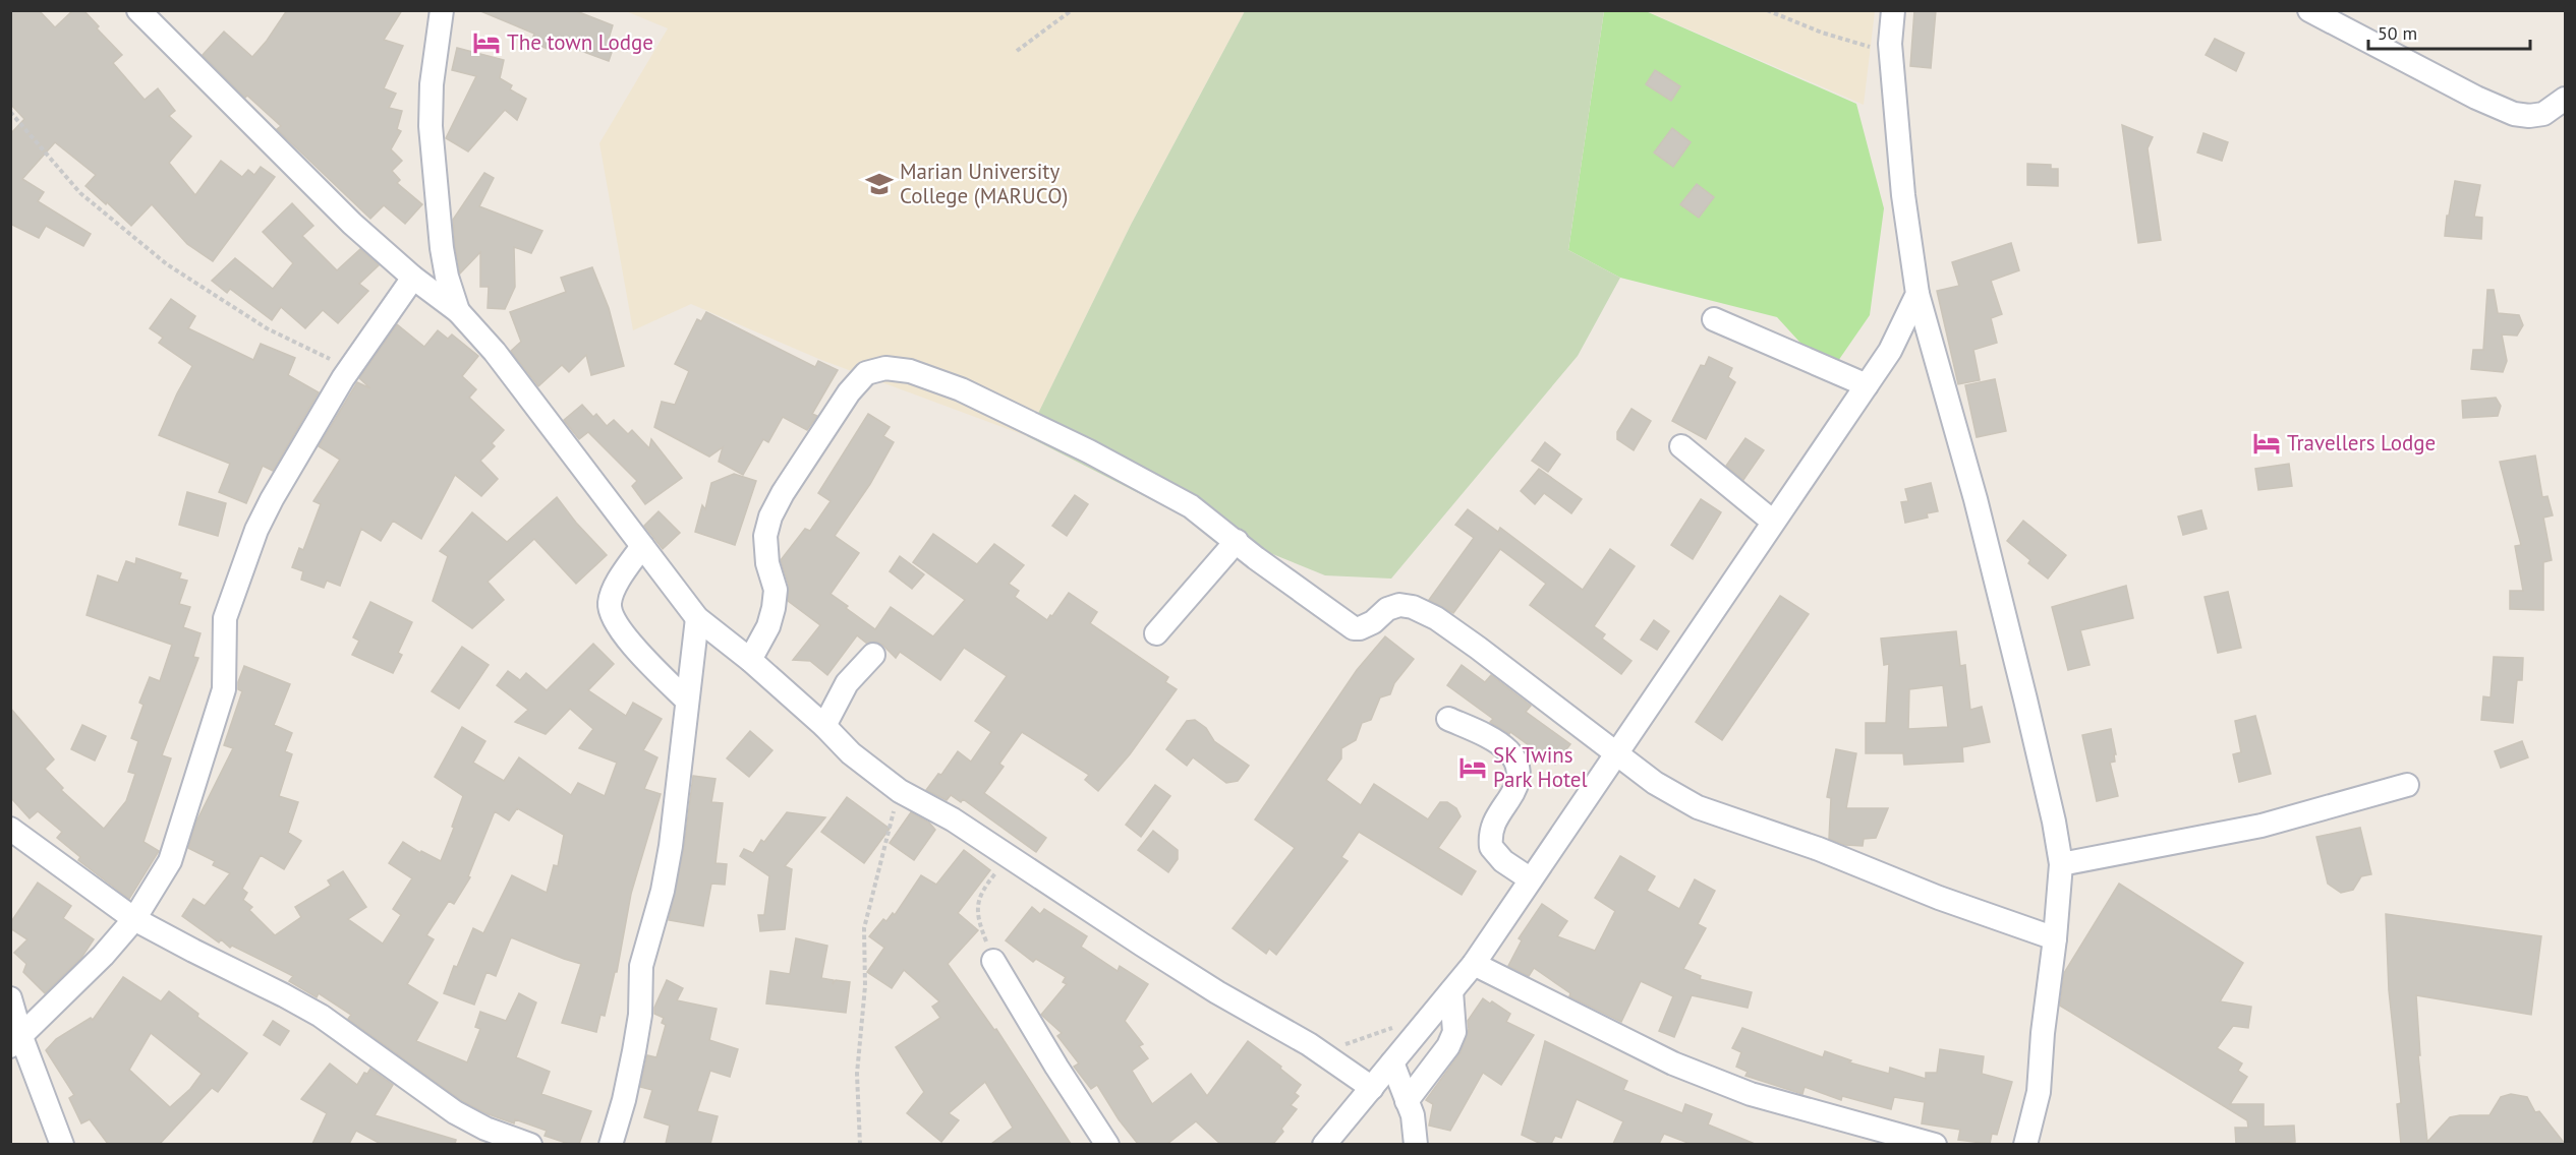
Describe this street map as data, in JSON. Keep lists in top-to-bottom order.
{
  "places": {
    "hotel": ["The town Lodge", "Travellers Lodge", "SK Twins Park Hotel"],
    "school or university": ["Marian University College (MARUCO)"]
  },
  "scale_bar": "50 m"
}
